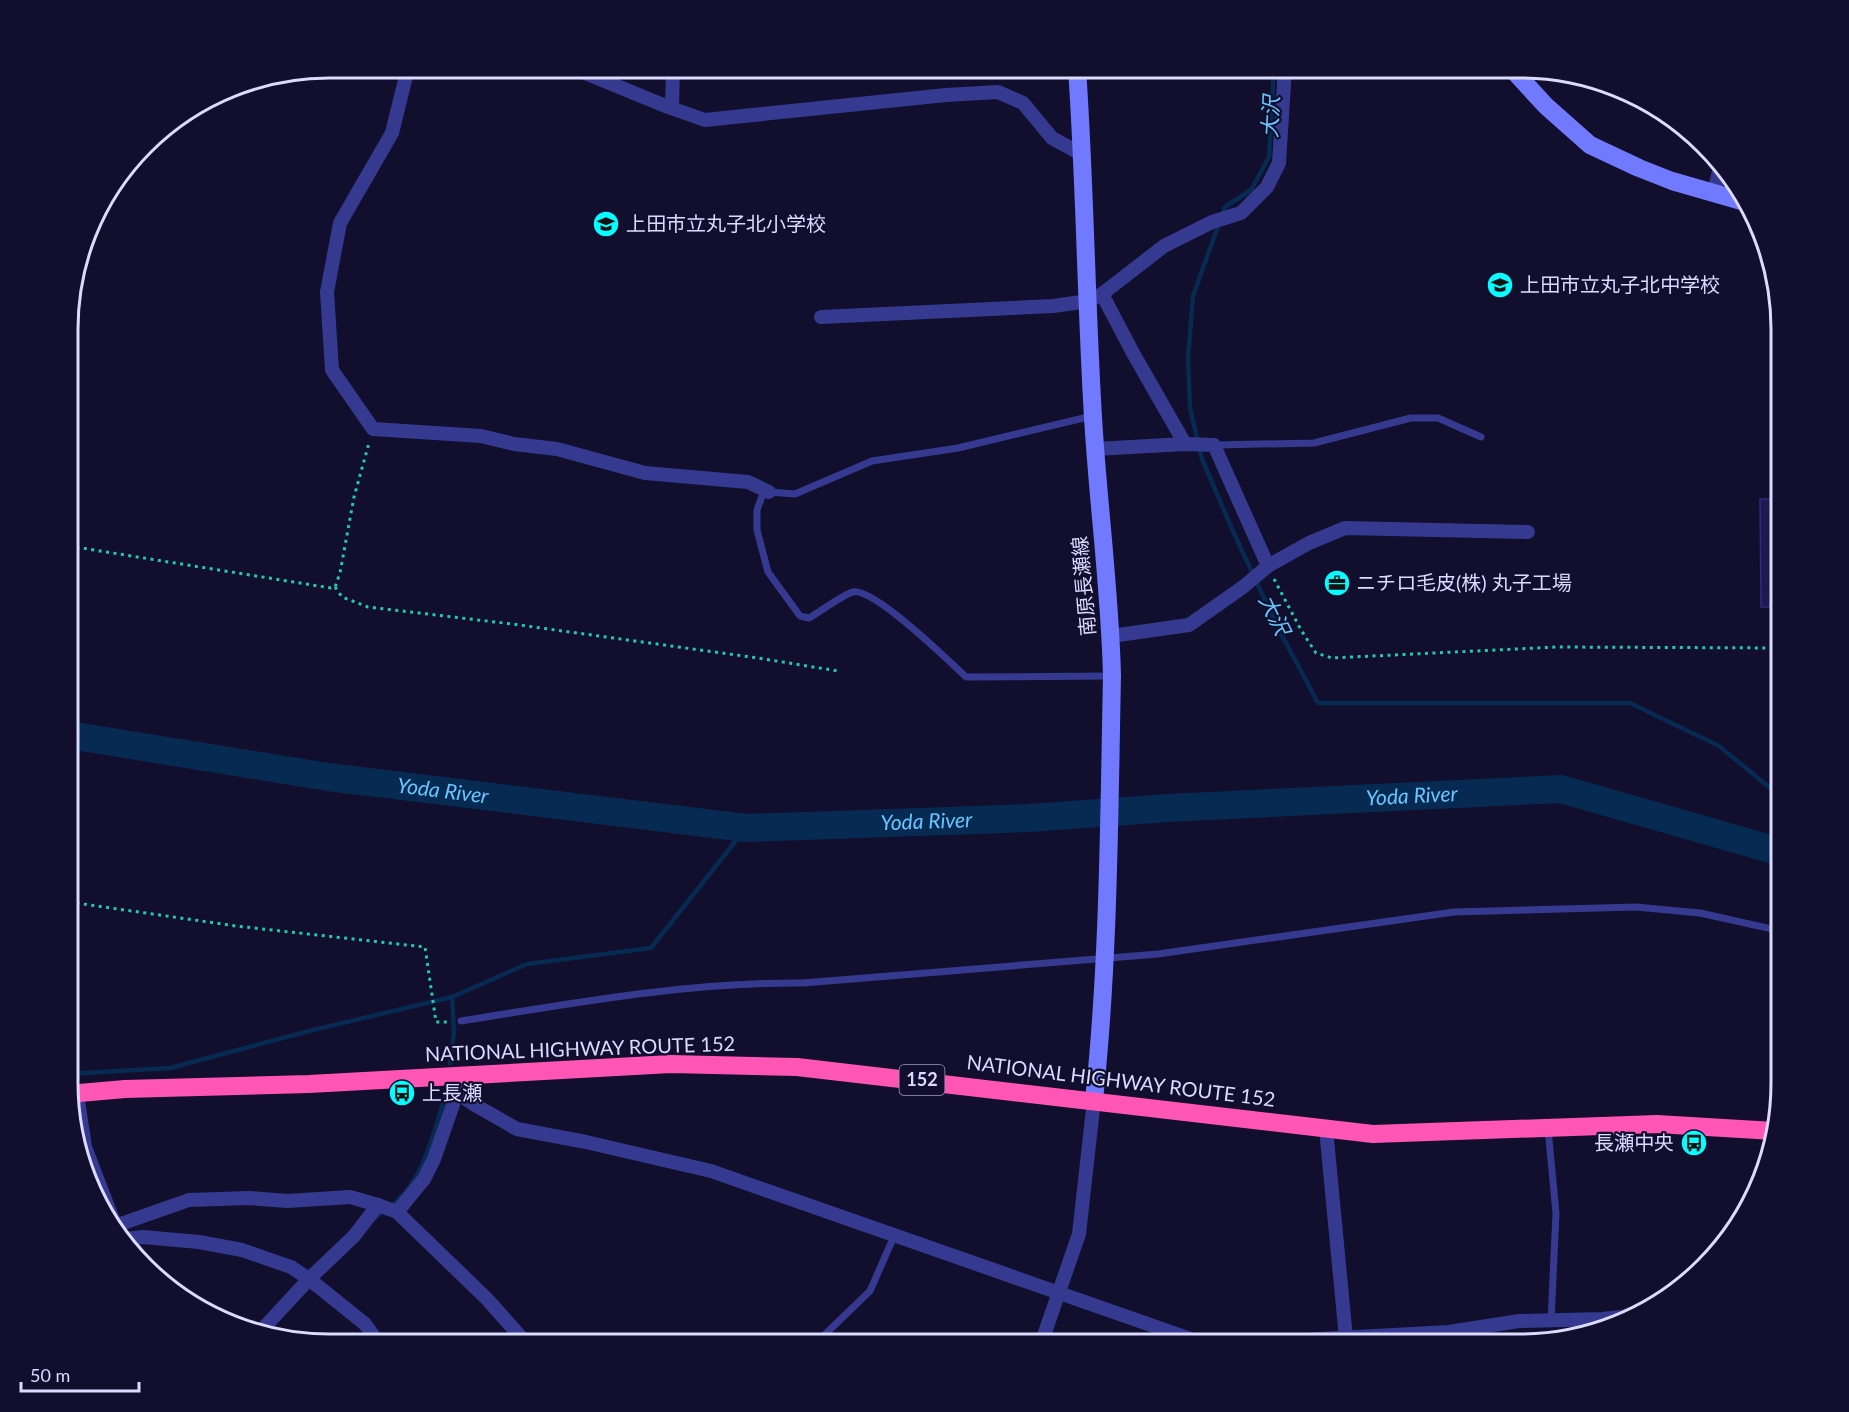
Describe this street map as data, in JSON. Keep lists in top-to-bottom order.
{
  "streets": {
    "highway": ["NATIONAL HIGHWAY ROUTE 152", "152"],
    "main road": ["南原長瀬線"]
  },
  "crossings": [
    ["南原長瀬線", "NATIONAL HIGHWAY ROUTE 152"]
  ],
  "water": ["大沢", "Yoda River"],
  "places": {
    "school or university": ["上田市立丸子北小学校", "上田市立丸子北中学校"],
    "office": ["ニチロ毛皮(株) 丸子工場"],
    "bus stop": ["上長瀬", "長瀬中央"]
  },
  "scale_bar": "50 m"
}
